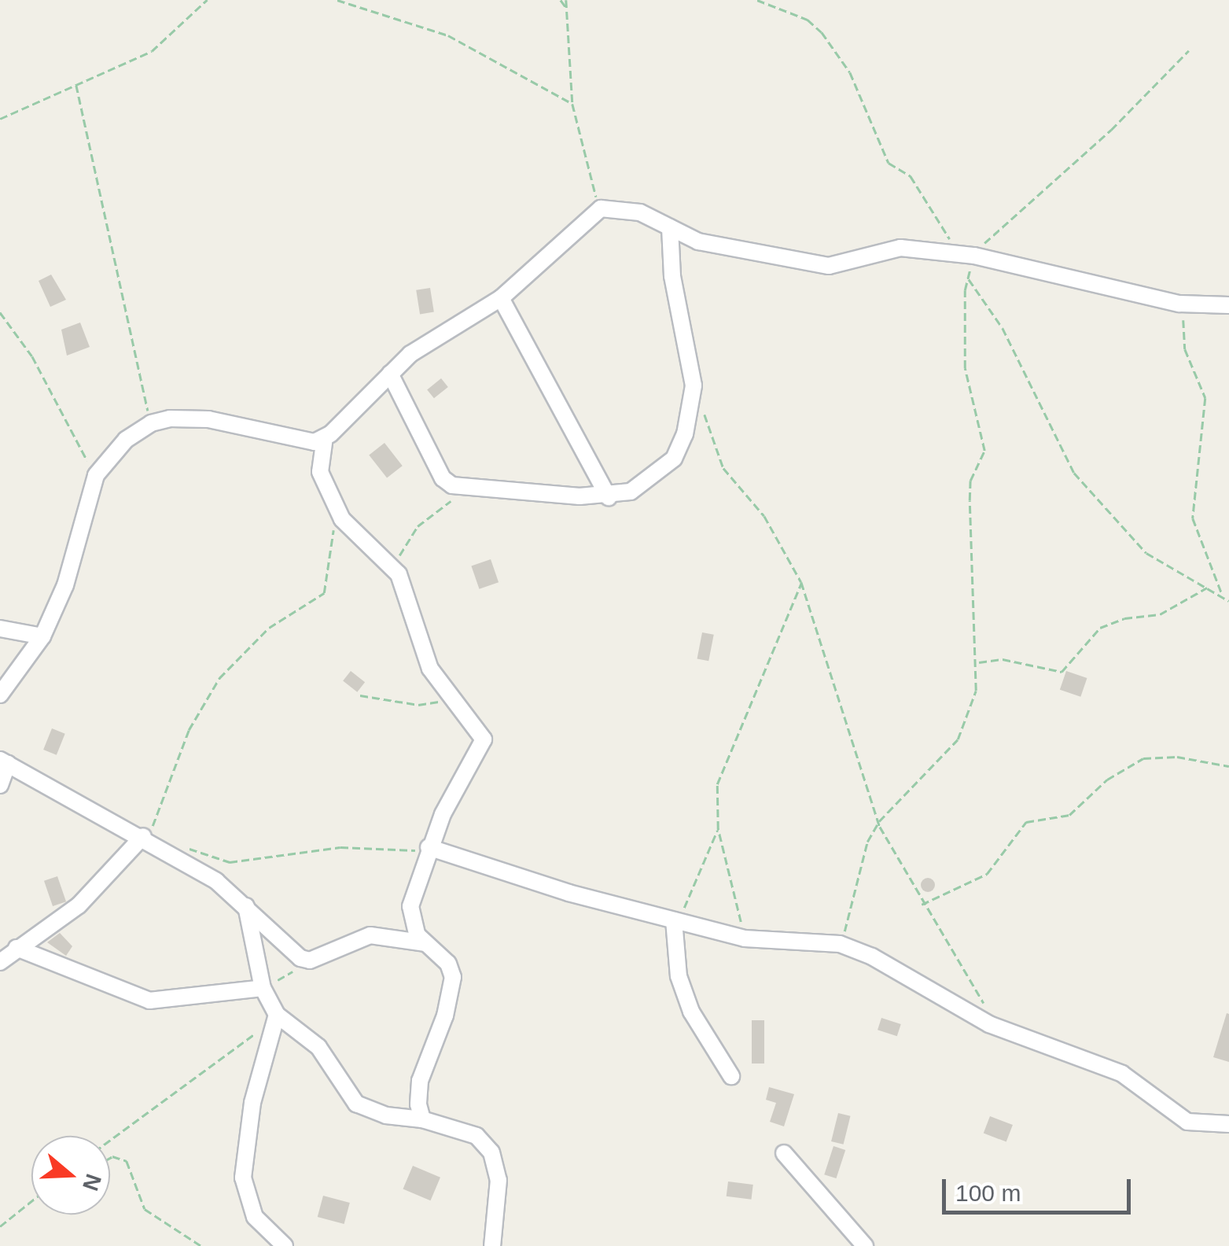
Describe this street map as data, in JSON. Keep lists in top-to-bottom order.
{
  "scale_bar": "100 m",
  "north": "right"
}
